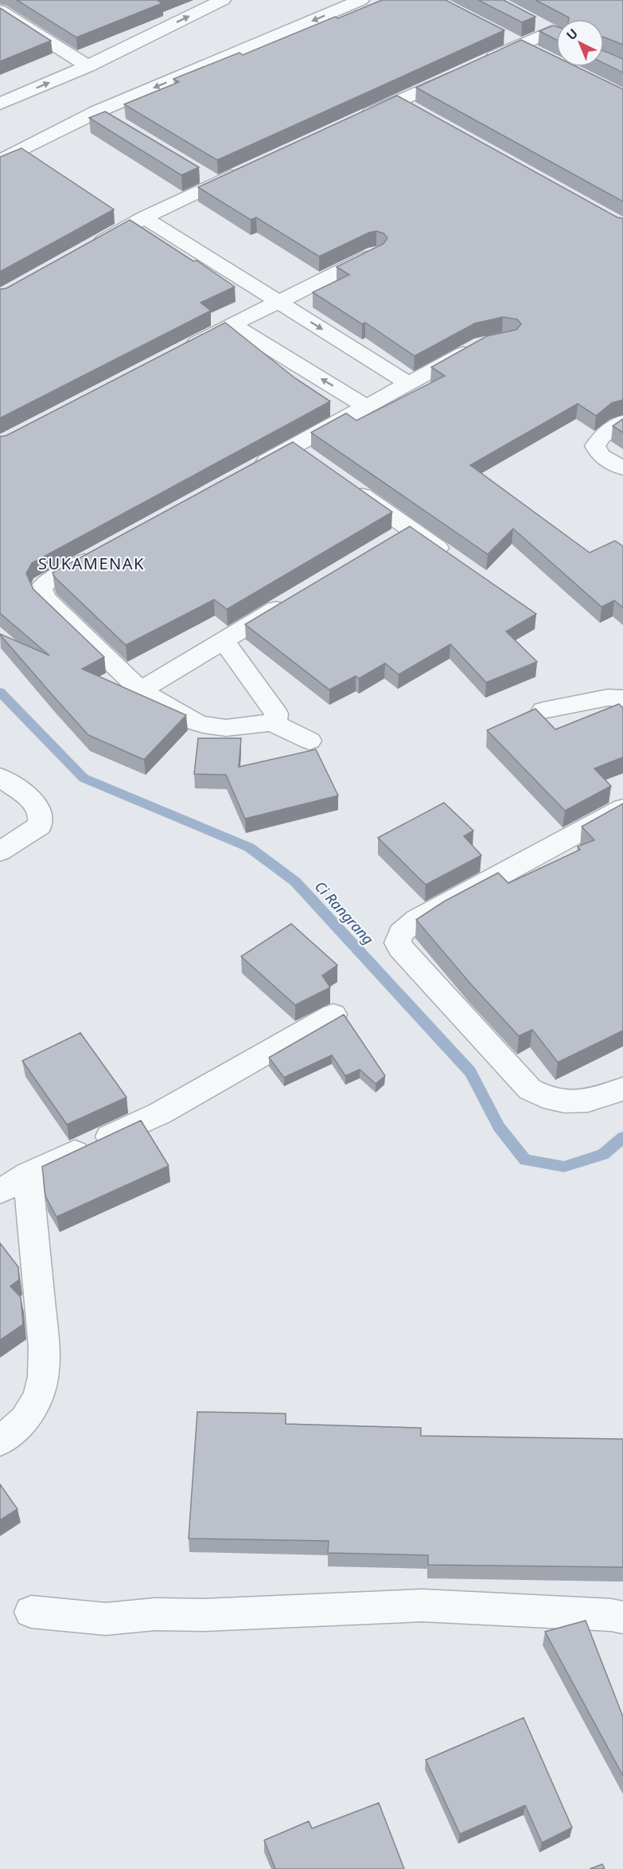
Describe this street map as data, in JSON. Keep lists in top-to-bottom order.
{
  "districts": ["SUKAMENAK"],
  "water": ["Ci Rangrang"],
  "north": "top left"
}
